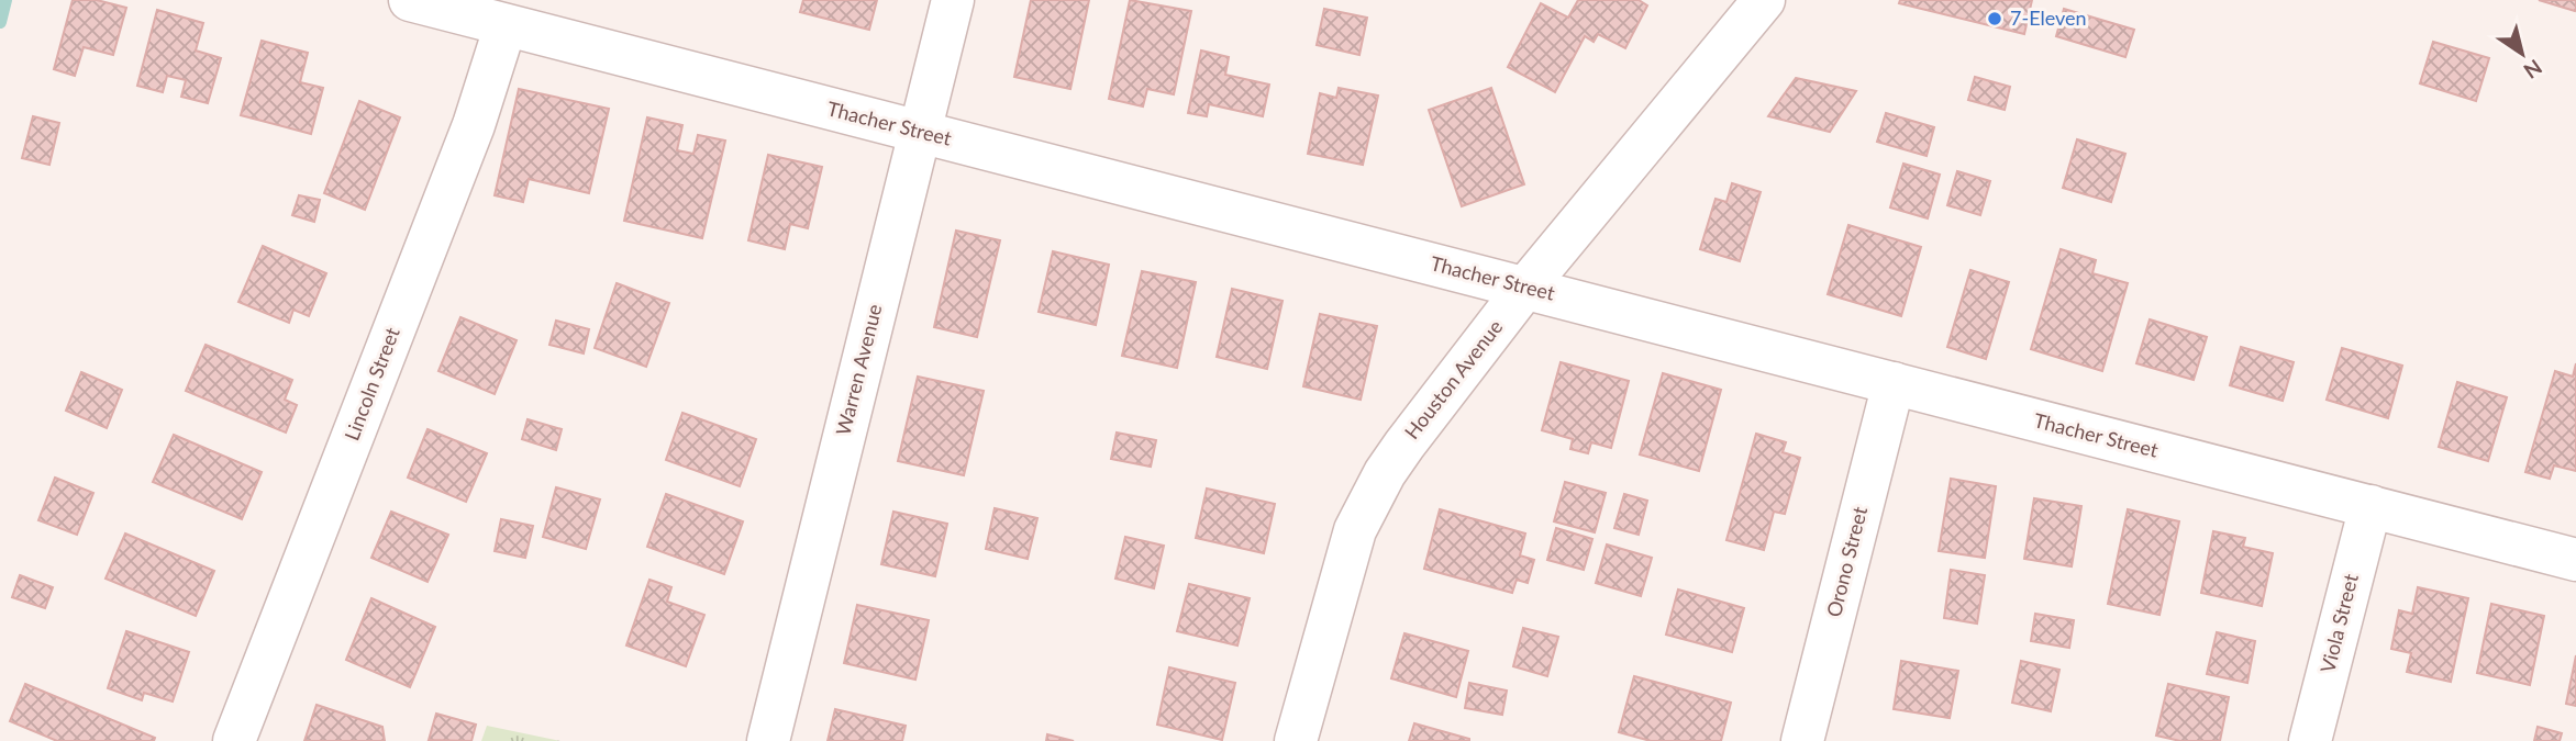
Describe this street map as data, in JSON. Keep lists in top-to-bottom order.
{
  "streets": {
    "street": [
      "Thacher Street",
      "Warren Avenue",
      "Houston Avenue",
      "Lincoln Street",
      "Orono Street",
      "Viola Street"
    ]
  },
  "crossings": [
    ["Thacher Street", "Warren Avenue"],
    ["Thacher Street", "Houston Avenue"],
    ["Thacher Street", "Lincoln Street"],
    ["Thacher Street", "Orono Street"],
    ["Thacher Street", "Viola Street"]
  ],
  "places": ["7-Eleven"],
  "north": "bottom right"
}
